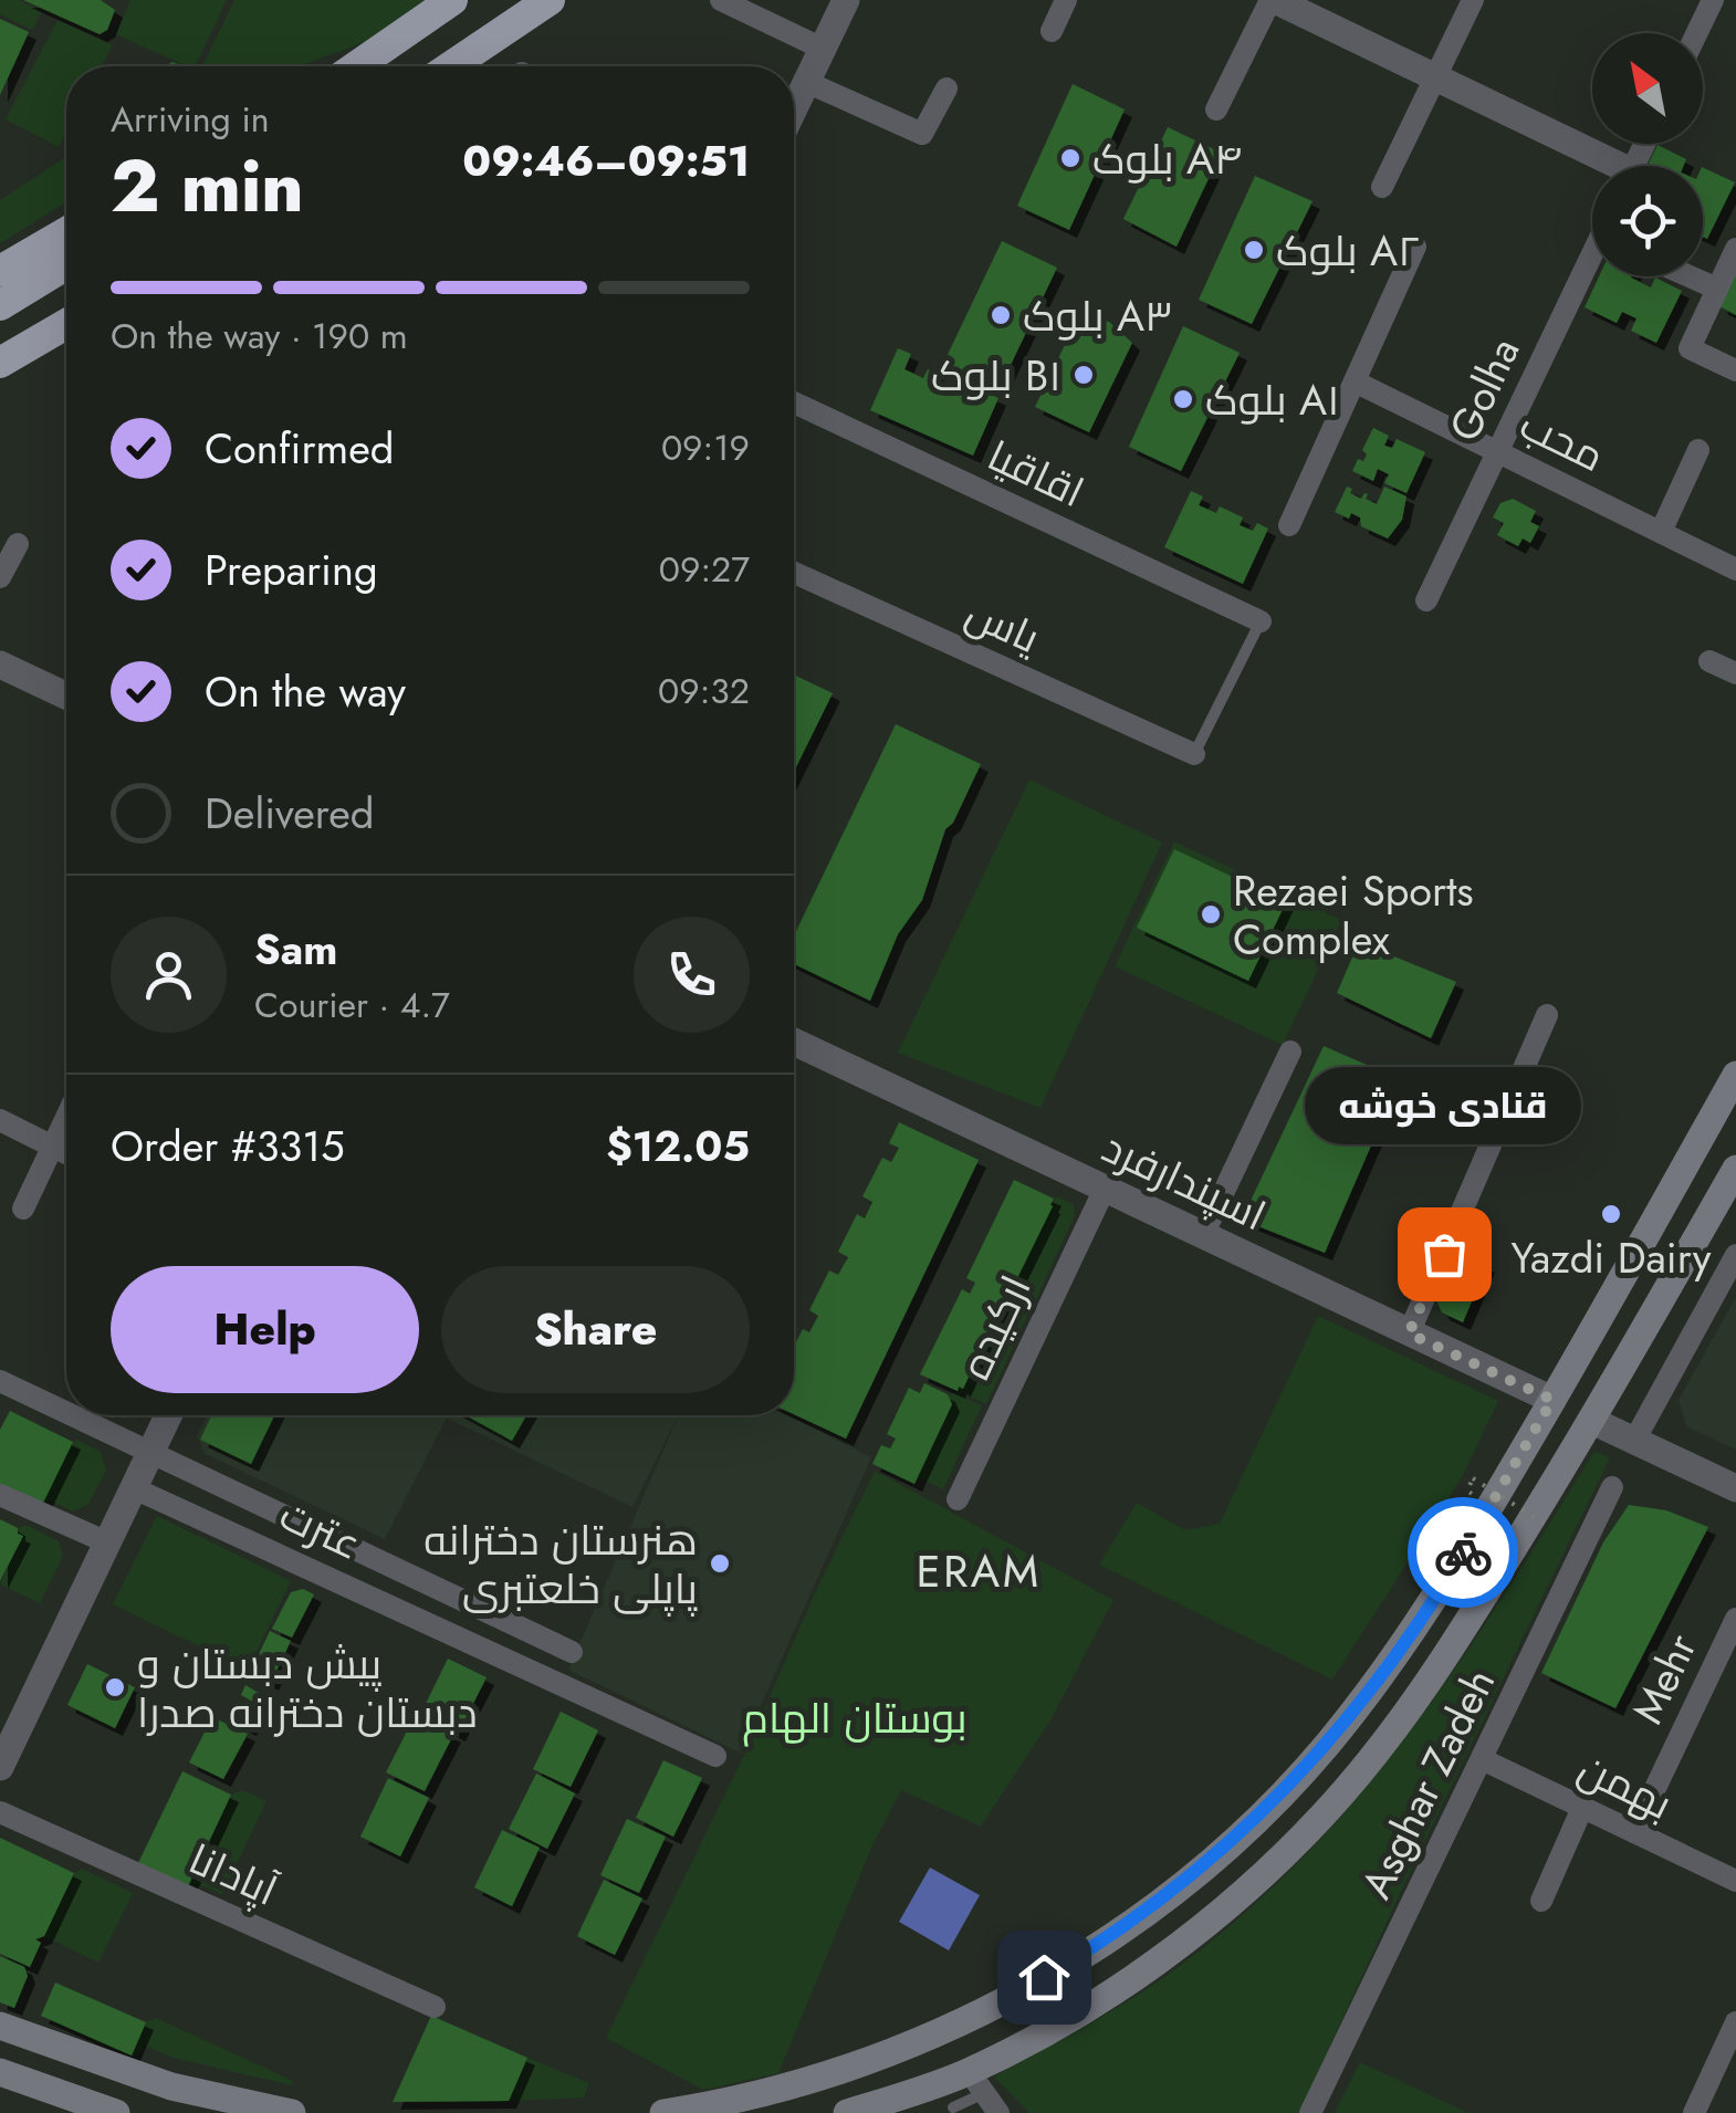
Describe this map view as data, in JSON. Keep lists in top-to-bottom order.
{
  "streets": {
    "street": [
      "Golha",
      "محب",
      "اقاقیا",
      "یاس",
      "اسپندارفرد",
      "ارکیده",
      "عترت",
      "Mehr",
      "Asghar Zadeh",
      "بهمن",
      "آپادانا"
    ]
  },
  "crossings": [
    ["Golha", "محب"],
    ["اسپندارفرد", "ارکیده"],
    ["Mehr", "بهمن"],
    ["Asghar Zadeh", "بهمن"]
  ],
  "districts": ["ERAM"],
  "parks": ["بوستان الهام"],
  "places": [
    "بلوک A۴",
    "بلوک A۲",
    "بلوک A۳",
    "بلوک B۱",
    "بلوک A۱",
    "Rezaei Sports Complex",
    "Yazdi Dairy",
    "قنادی خوشه",
    "هنرستان دخترانه پاپلی خلعتبری",
    "پیش دبستان و دبستان دخترانه صدرا"
  ],
  "north": "top left",
  "page": {
    "heading": ["2 min", "Arriving in", "09:46–09:51"],
    "panel": [
      "Sam",
      "Courier · 4.7",
      "Order #3315",
      "$12.05"
    ],
    "bar": "On the way · 190 m",
    "list": [
      ["Confirmed", "09:19"],
      ["Preparing", "09:27"],
      ["On the way", "09:32"],
      "Delivered"
    ],
    "bubble": "قنادی خوشه",
    "buttons": ["Help", "Share"]
  }
}
